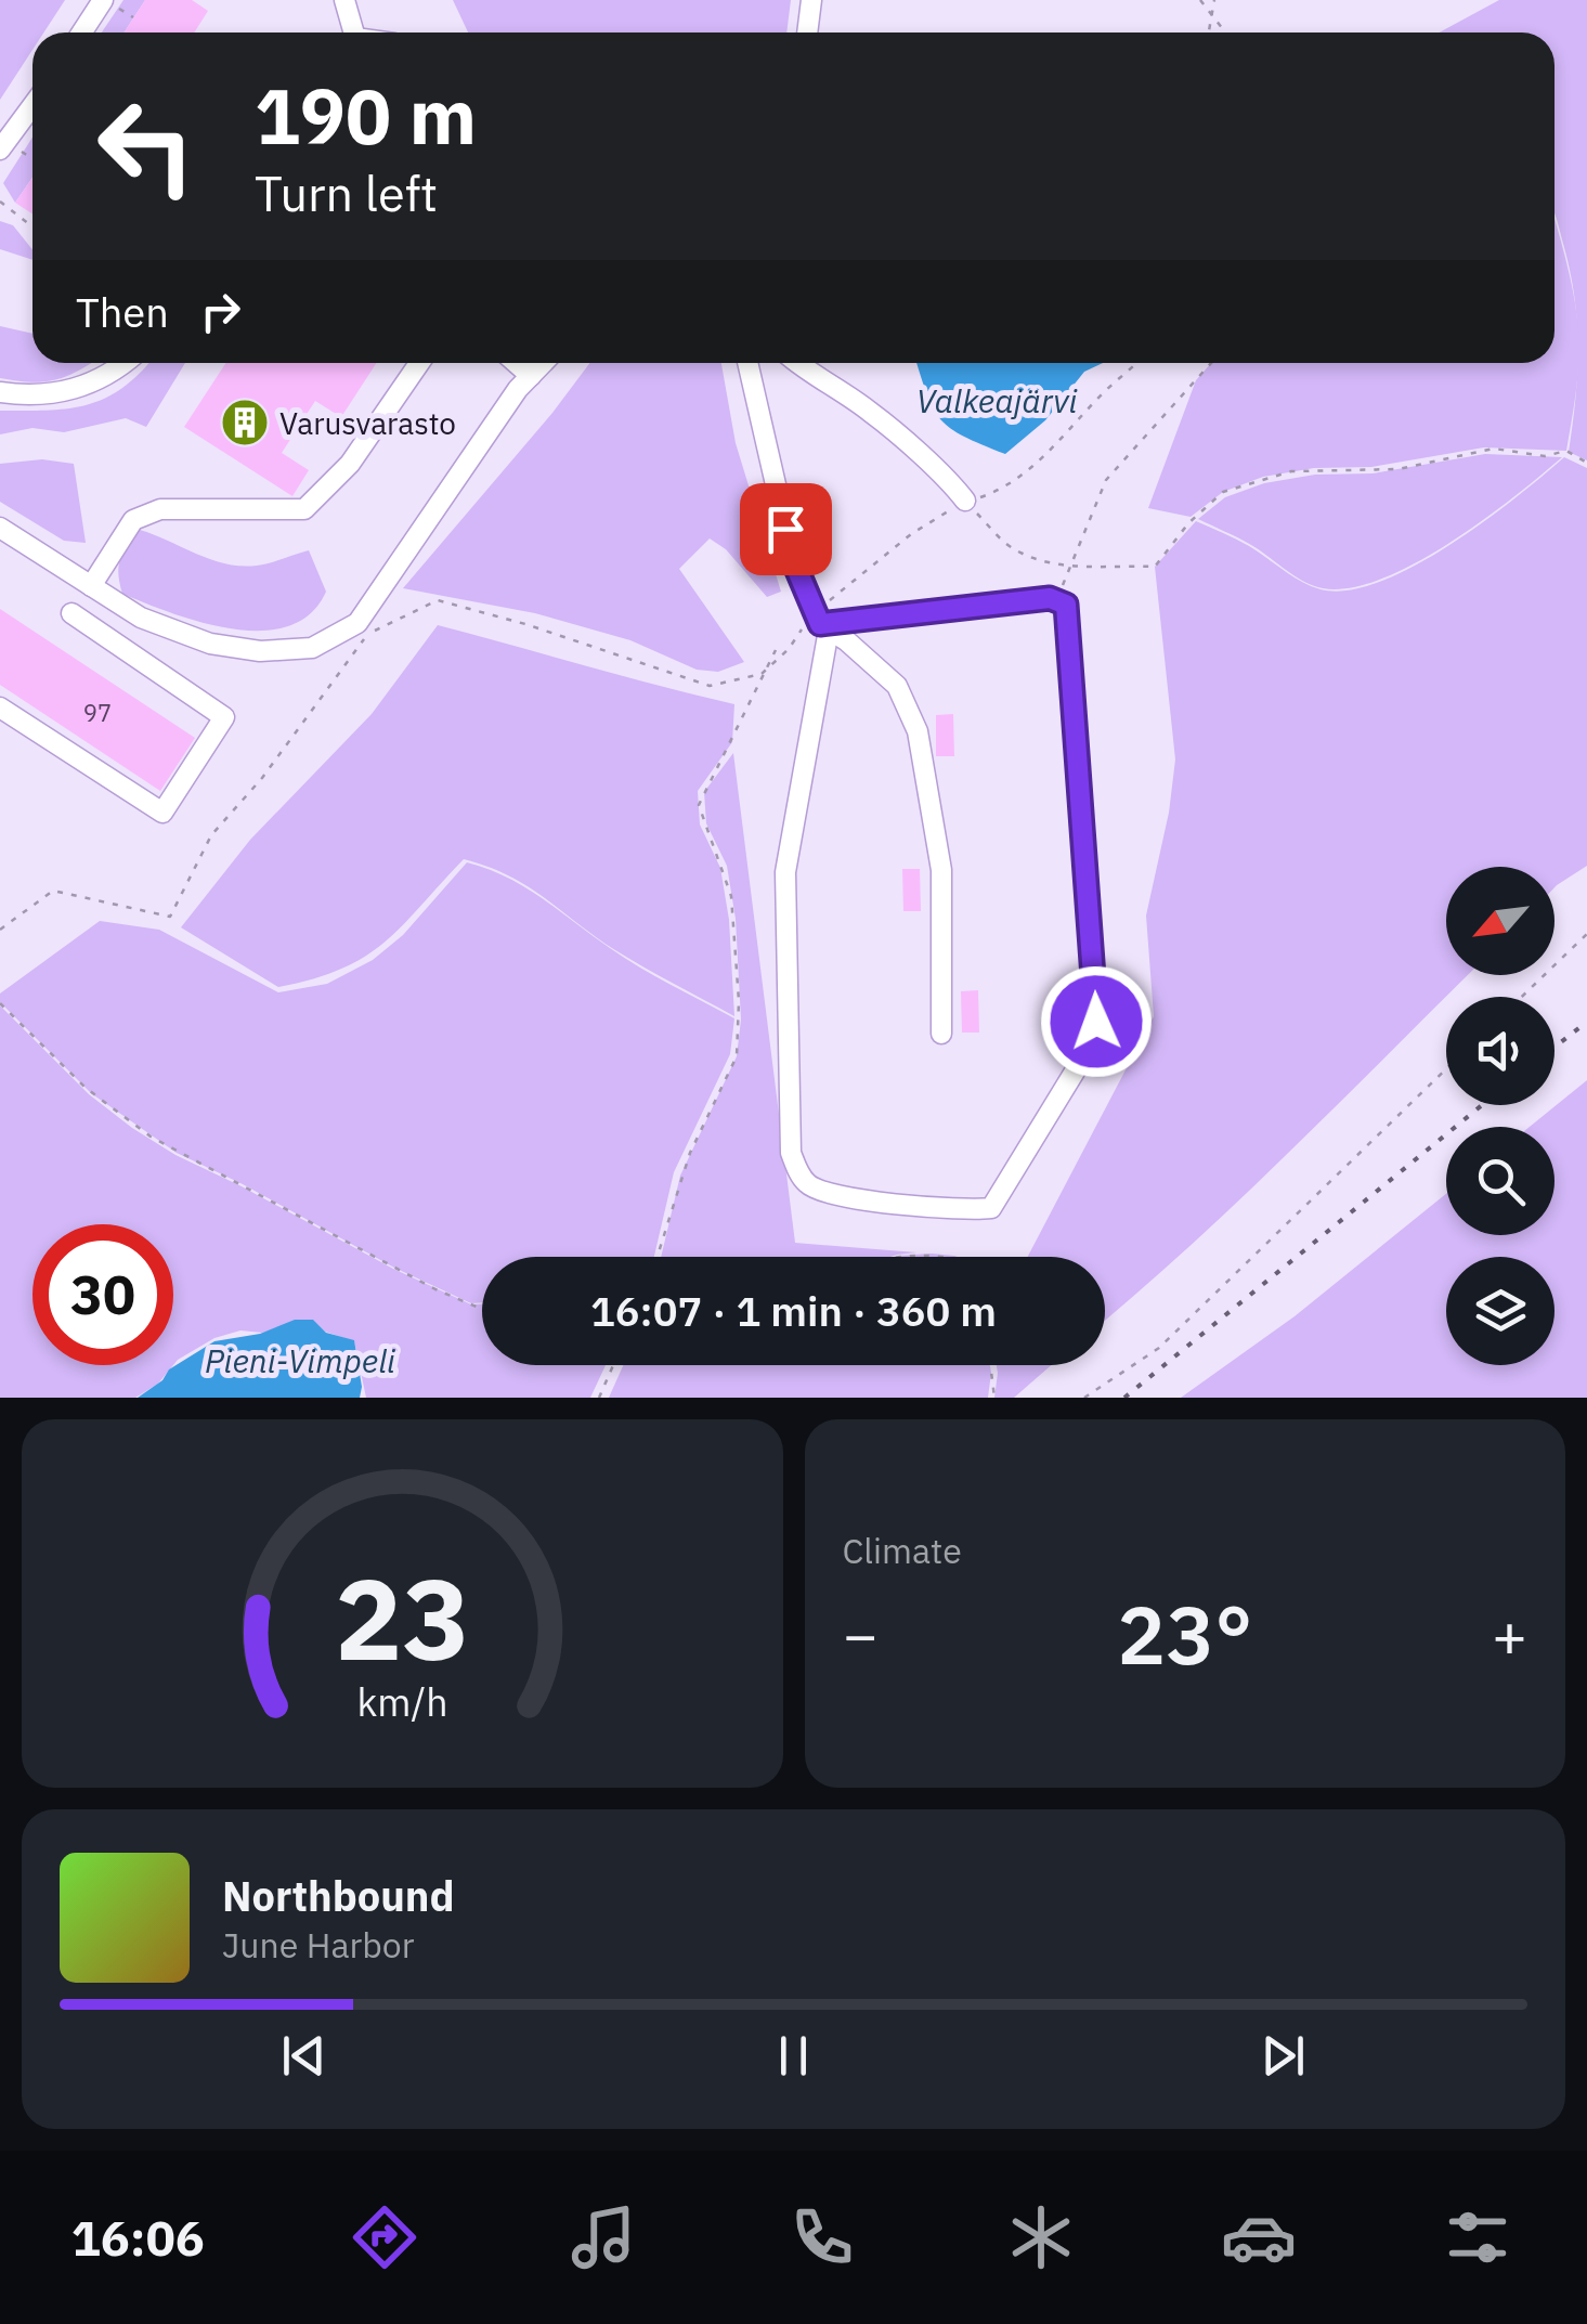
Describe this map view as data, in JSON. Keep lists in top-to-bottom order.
{
  "water": ["Valkeajärvi", "Pieni-Vimpeli"],
  "places": {
    "building": ["Varusvarasto"]
  },
  "house_numbers": ["97"],
  "north": "bottom left",
  "page": {
    "turn": ["190 m", "Turn left"],
    "then": "Then",
    "limit": "30",
    "trip": "16:07 · 1 min · 360 m",
    "tile": "Climate",
    "heat": ["−", "23°", "+"],
    "song": ["Northbound", "June Harbor"],
    "tabs": "16:06",
    "gauge": ["23", "km/h"]
  }
}
